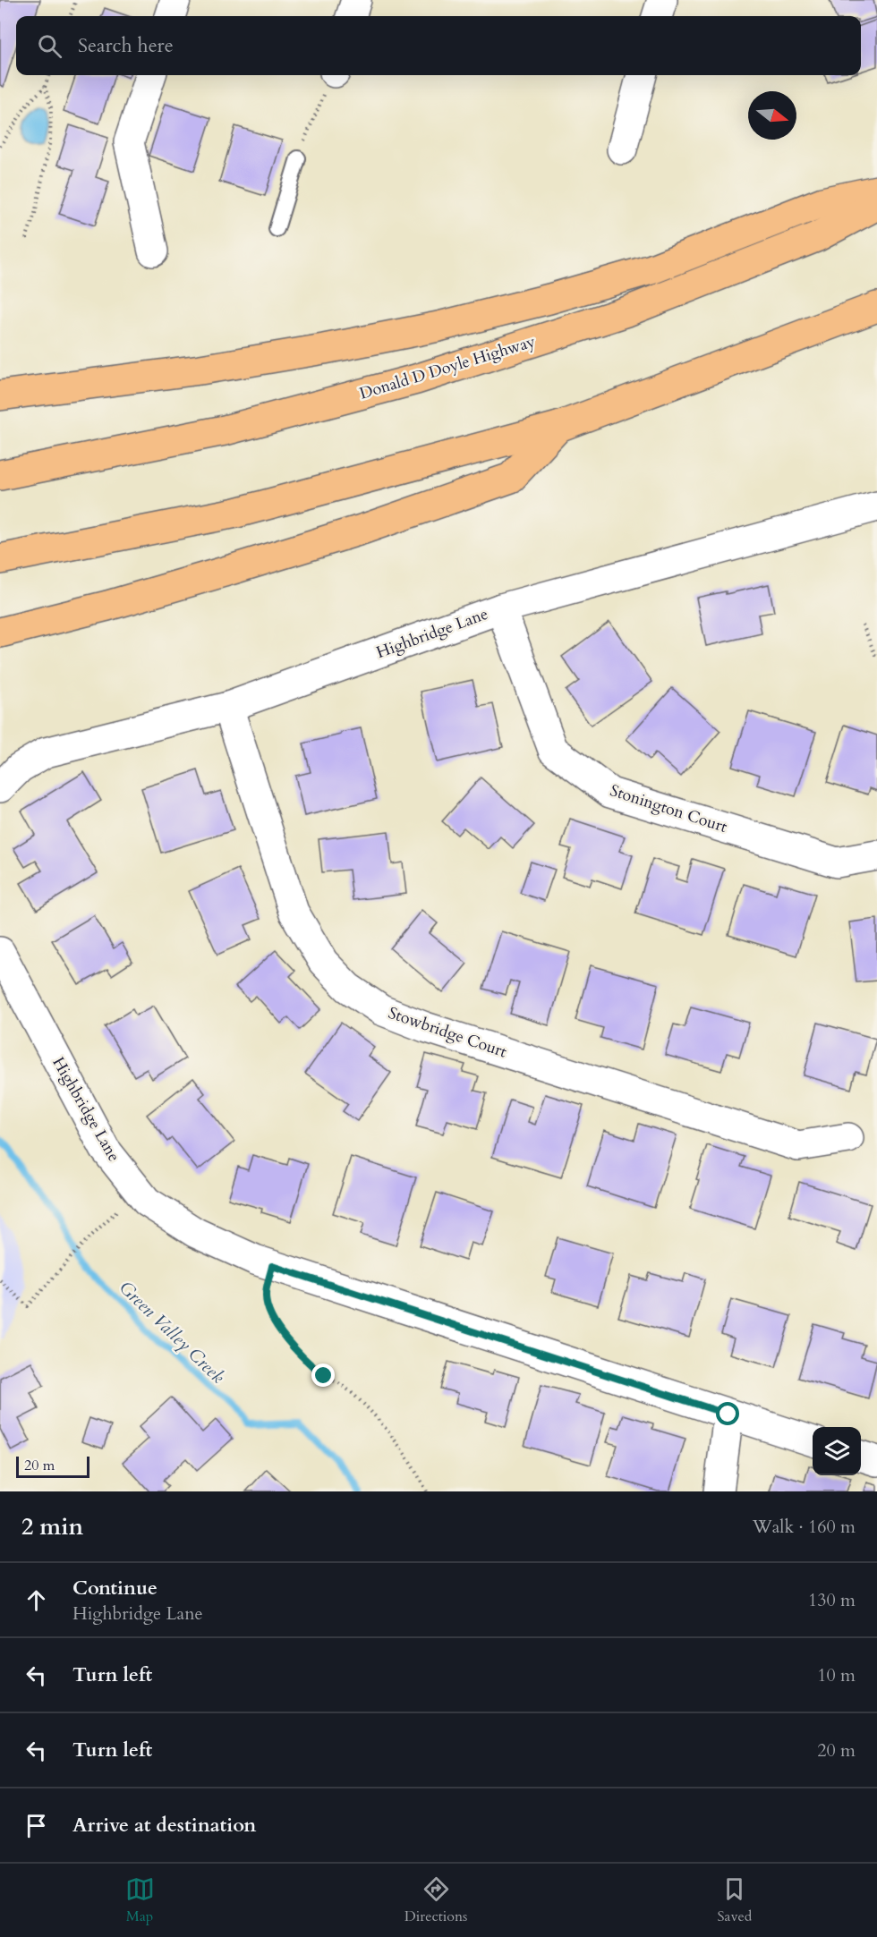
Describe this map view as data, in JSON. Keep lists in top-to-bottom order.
{
  "streets": {
    "highway": ["Donald D Doyle Highway"],
    "street": ["Highbridge Lane", "Stonington Court", "Stowbridge Court"]
  },
  "crossings": [
    ["Highbridge Lane", "Stonington Court"],
    ["Highbridge Lane", "Stowbridge Court"]
  ],
  "water": ["Green Valley Creek"],
  "scale_bar": "20 m",
  "north": "right",
  "page": {
    "search": "Search here",
    "scale": "20 m",
    "heading": ["2 min", "Walk · 160 m"],
    "list": [
      ["Continue", "Highbridge Lane", "130 m"],
      ["Turn left", "10 m"],
      ["Turn left", "20 m"],
      "Arrive at destination"
    ],
    "nav": ["Map", "Directions", "Saved"]
  }
}
